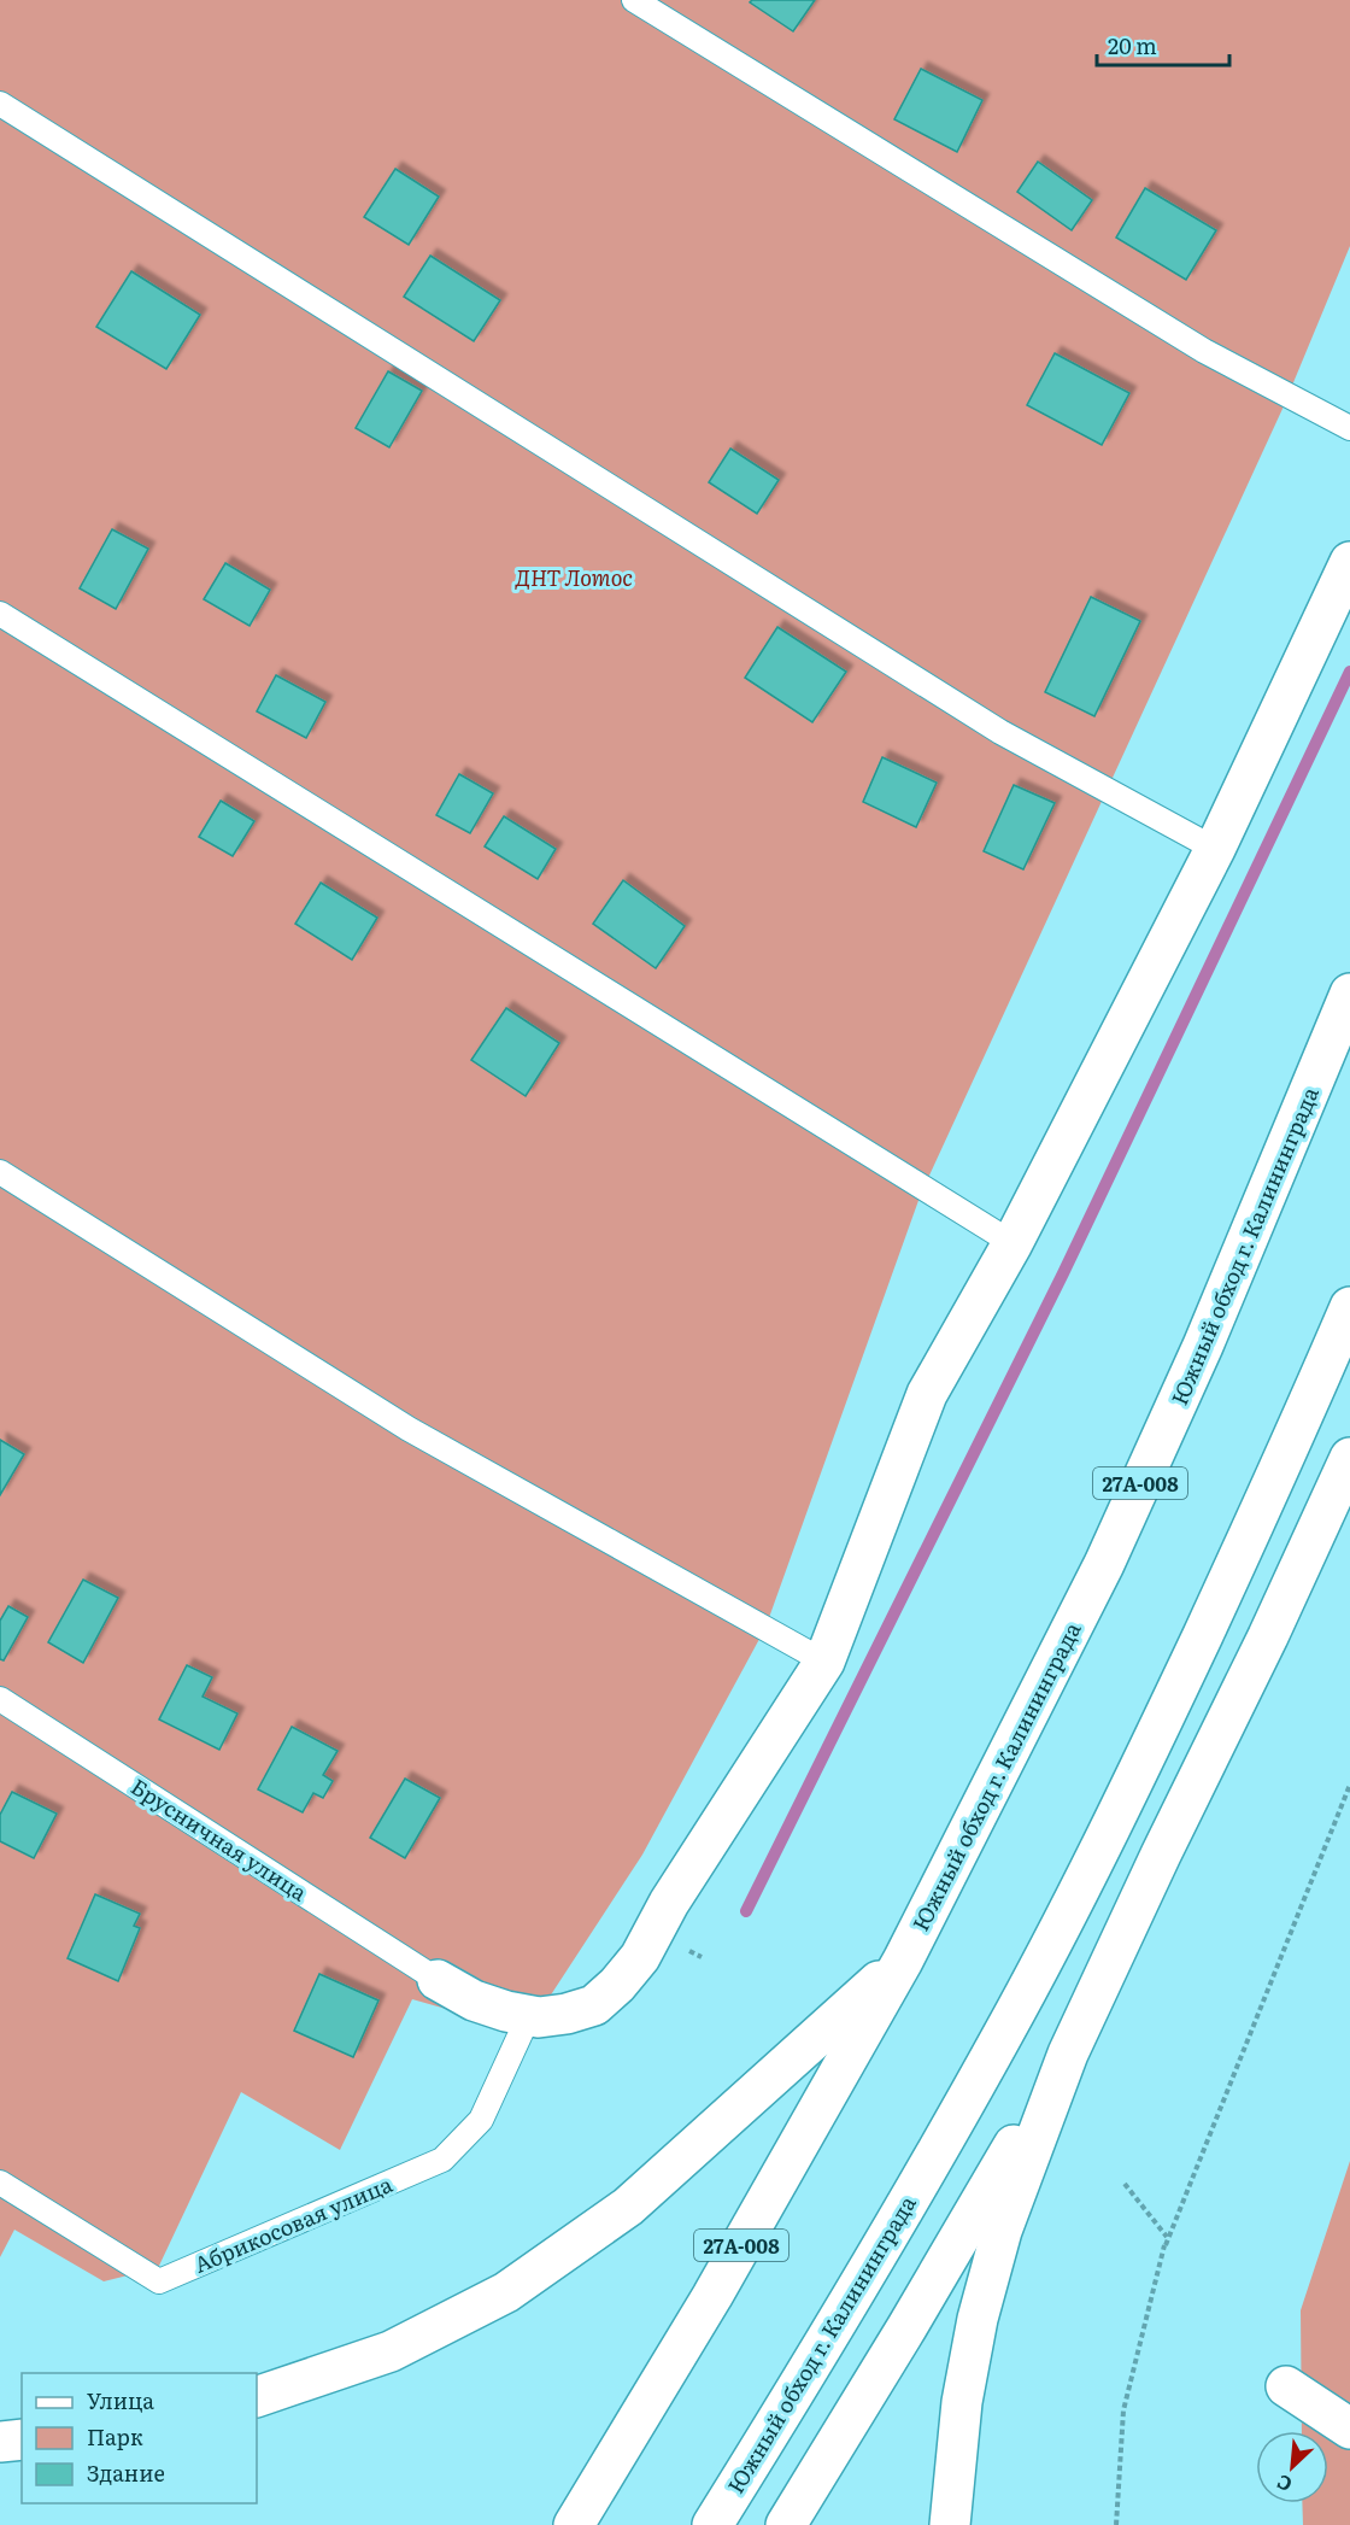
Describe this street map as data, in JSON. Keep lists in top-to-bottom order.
{
  "streets": {
    "main road": ["Южный обход г. Калининграда", "27А-008"],
    "lane": ["Брусничная улица", "Абрикосовая улица"]
  },
  "parks": ["ДНТ Лотос"],
  "legend": ["Улица", "Парк", "Здание"],
  "scale_bar": "20 m",
  "north": "bottom left"
}
